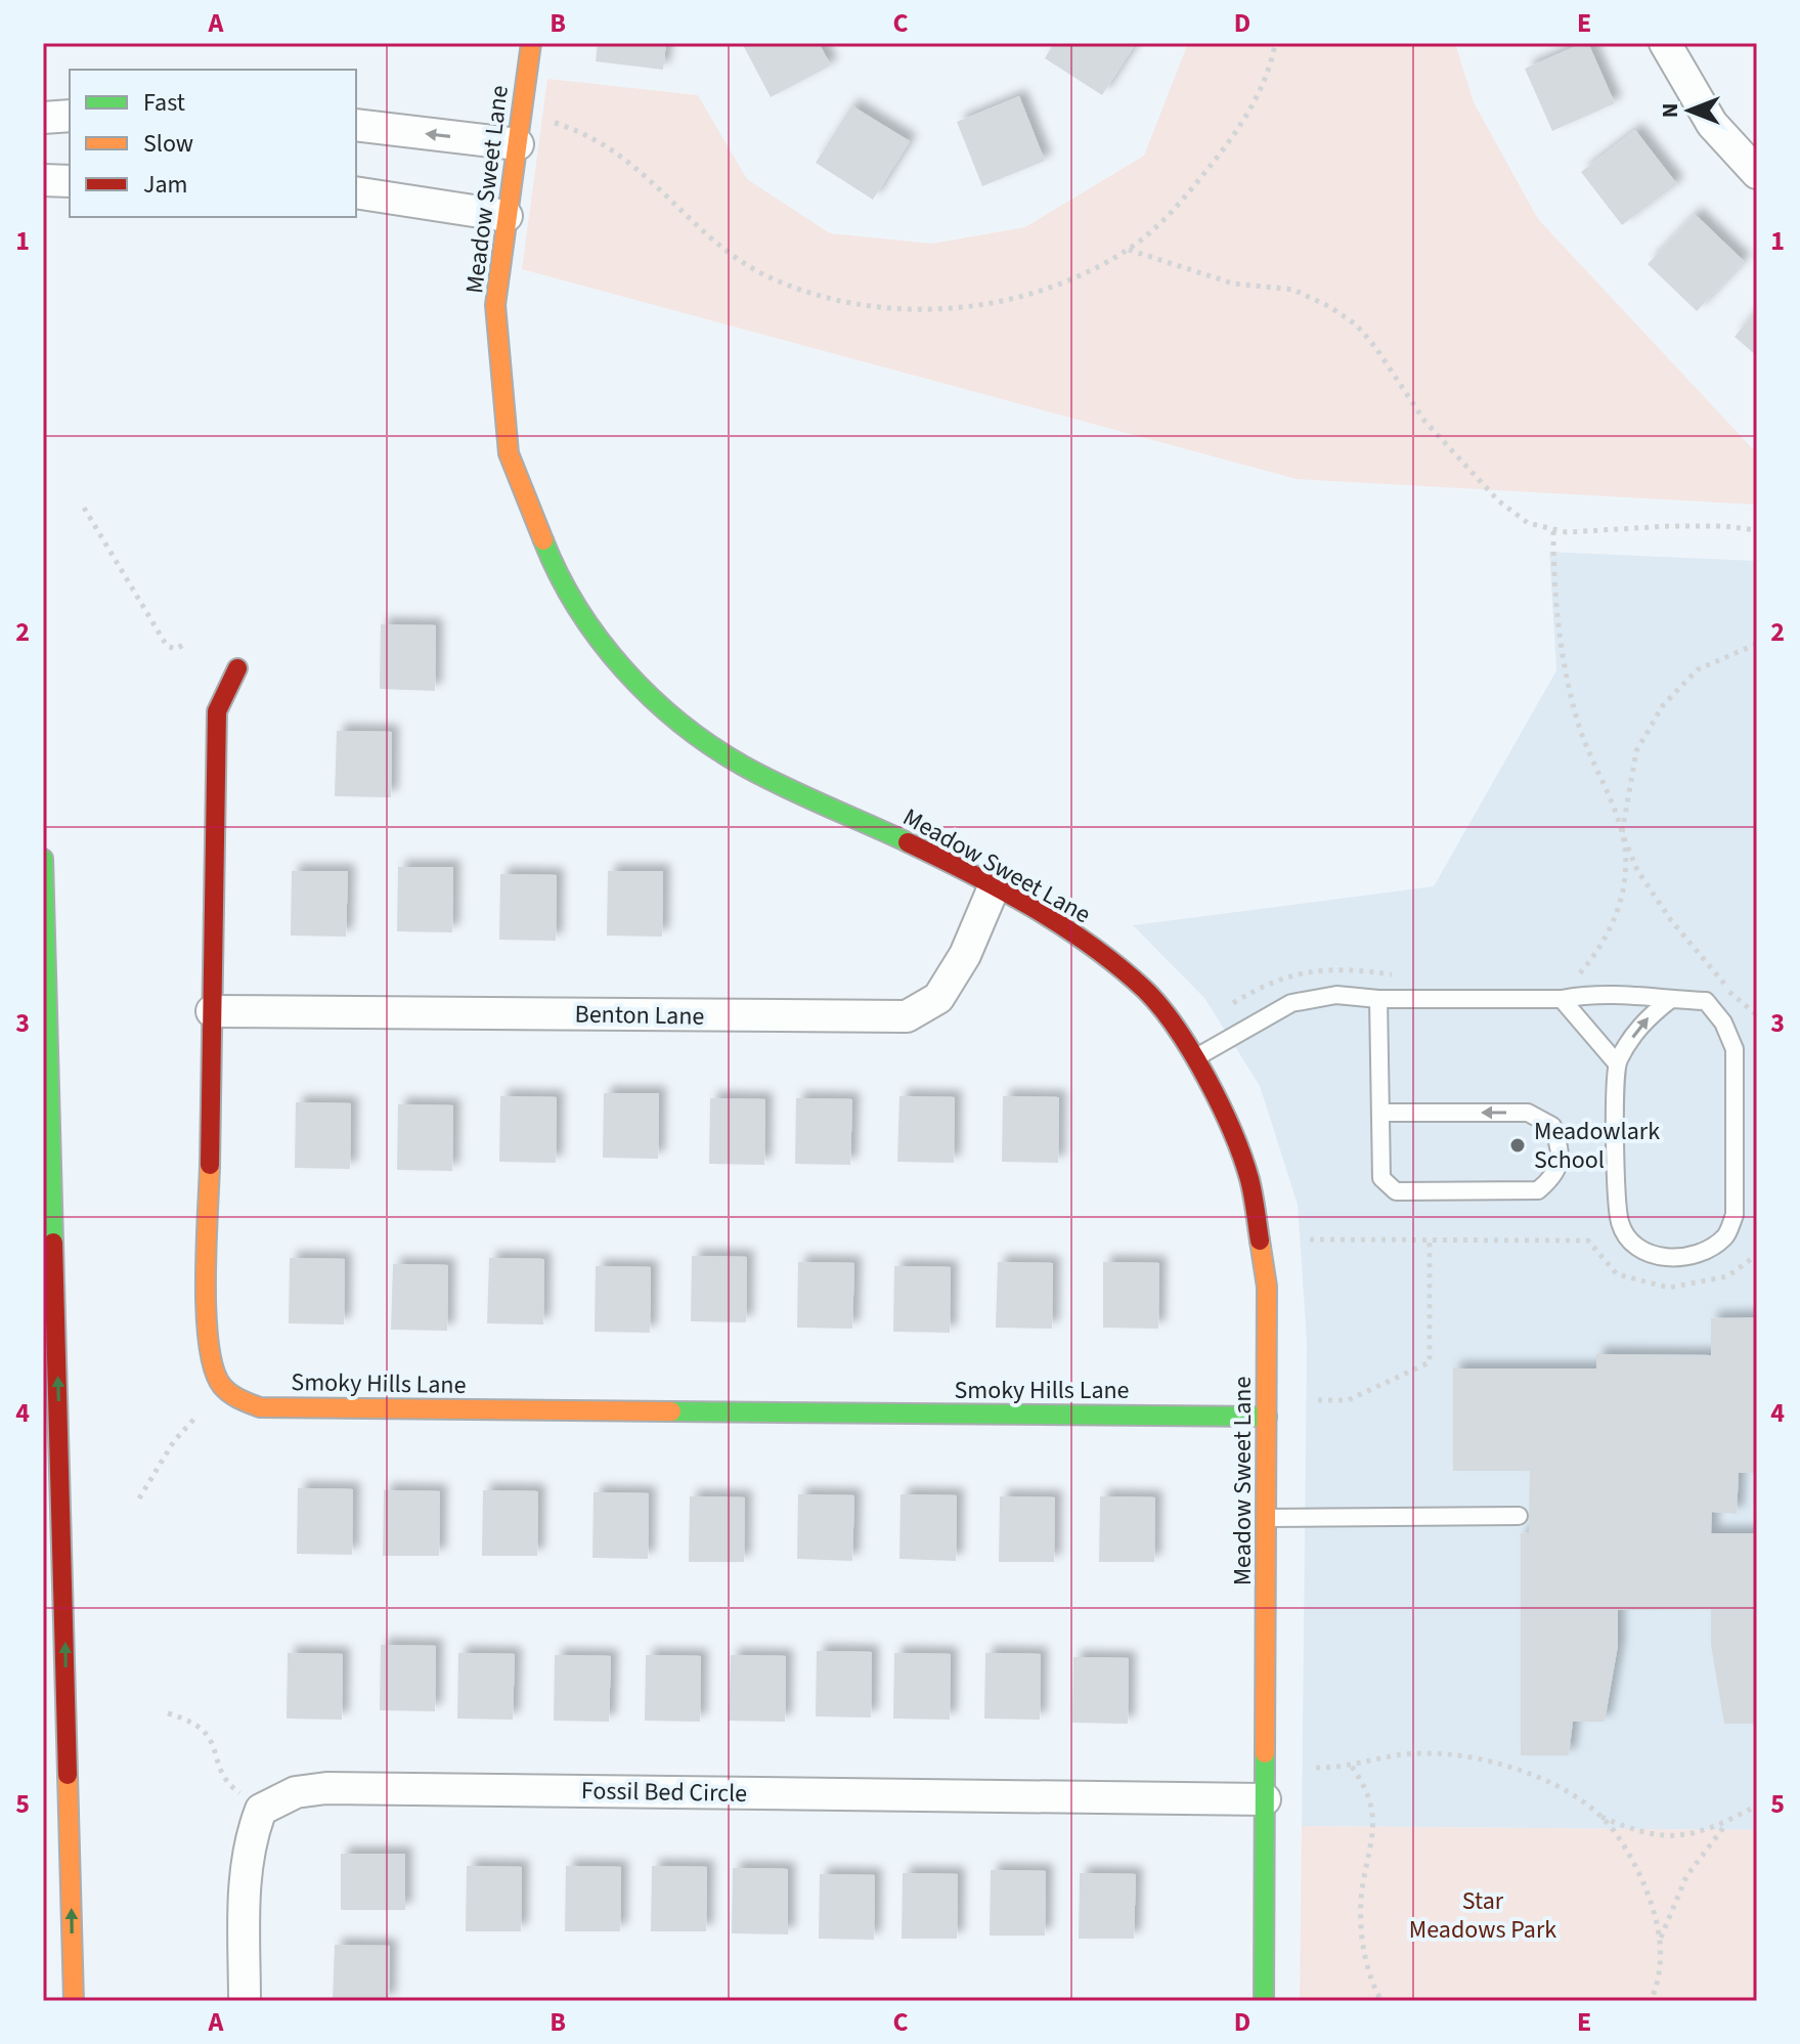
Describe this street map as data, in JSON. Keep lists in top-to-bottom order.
{
  "streets": {
    "street": [
      "Meadow Sweet Lane",
      "Benton Lane",
      "Smoky Hills Lane",
      "Fossil Bed Circle"
    ]
  },
  "crossings": [
    ["Meadow Sweet Lane", "Benton Lane"],
    ["Meadow Sweet Lane", "Smoky Hills Lane"],
    ["Meadow Sweet Lane", "Fossil Bed Circle"],
    ["Benton Lane", "Smoky Hills Lane"]
  ],
  "parks": ["Star Meadows Park"],
  "places": ["Meadowlark School"],
  "legend": ["Fast", "Slow", "Jam"],
  "north": "left",
  "grid": {
    "columns": [
      "A",
      "B",
      "C",
      "D",
      "E"
    ],
    "rows": [
      "1",
      "2",
      "3",
      "4",
      "5"
    ]
  }
}
